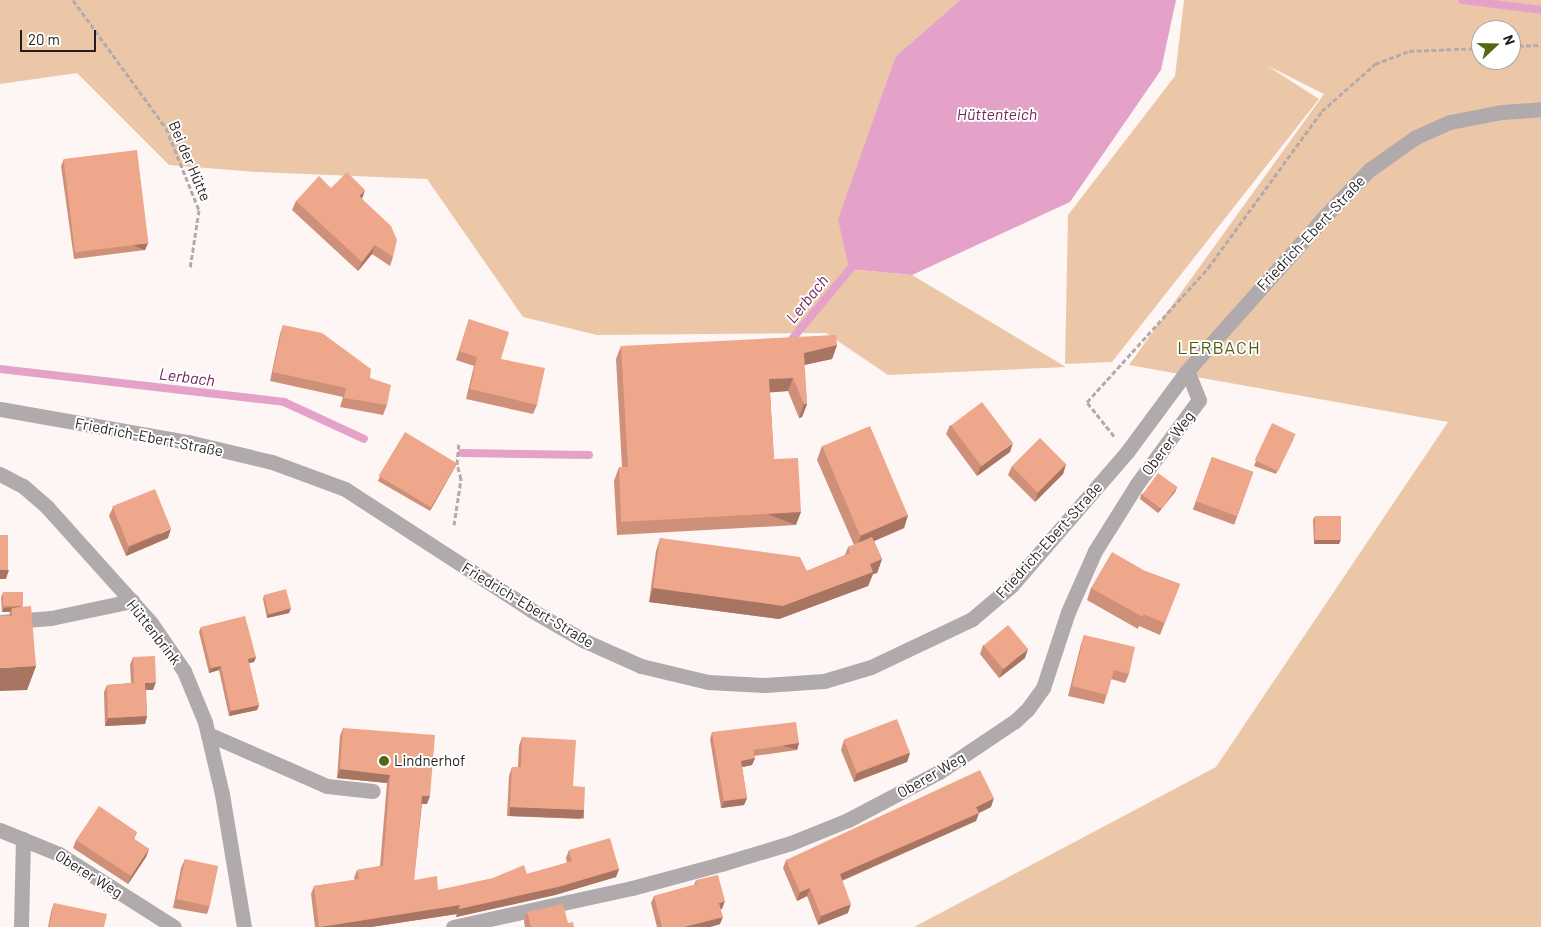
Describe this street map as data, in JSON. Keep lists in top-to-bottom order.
{
  "streets": {
    "street": ["Friedrich-Ebert-Straße", "Oberer Weg", "Hüttenbrink"],
    "path": ["Bei der Hütte"]
  },
  "crossings": [
    ["Friedrich-Ebert-Straße", "Oberer Weg"]
  ],
  "districts": ["LERBACH"],
  "water": ["Hüttenteich", "Lerbach"],
  "places": ["Lindnerhof"],
  "scale_bar": "20 m",
  "north": "right"
}
